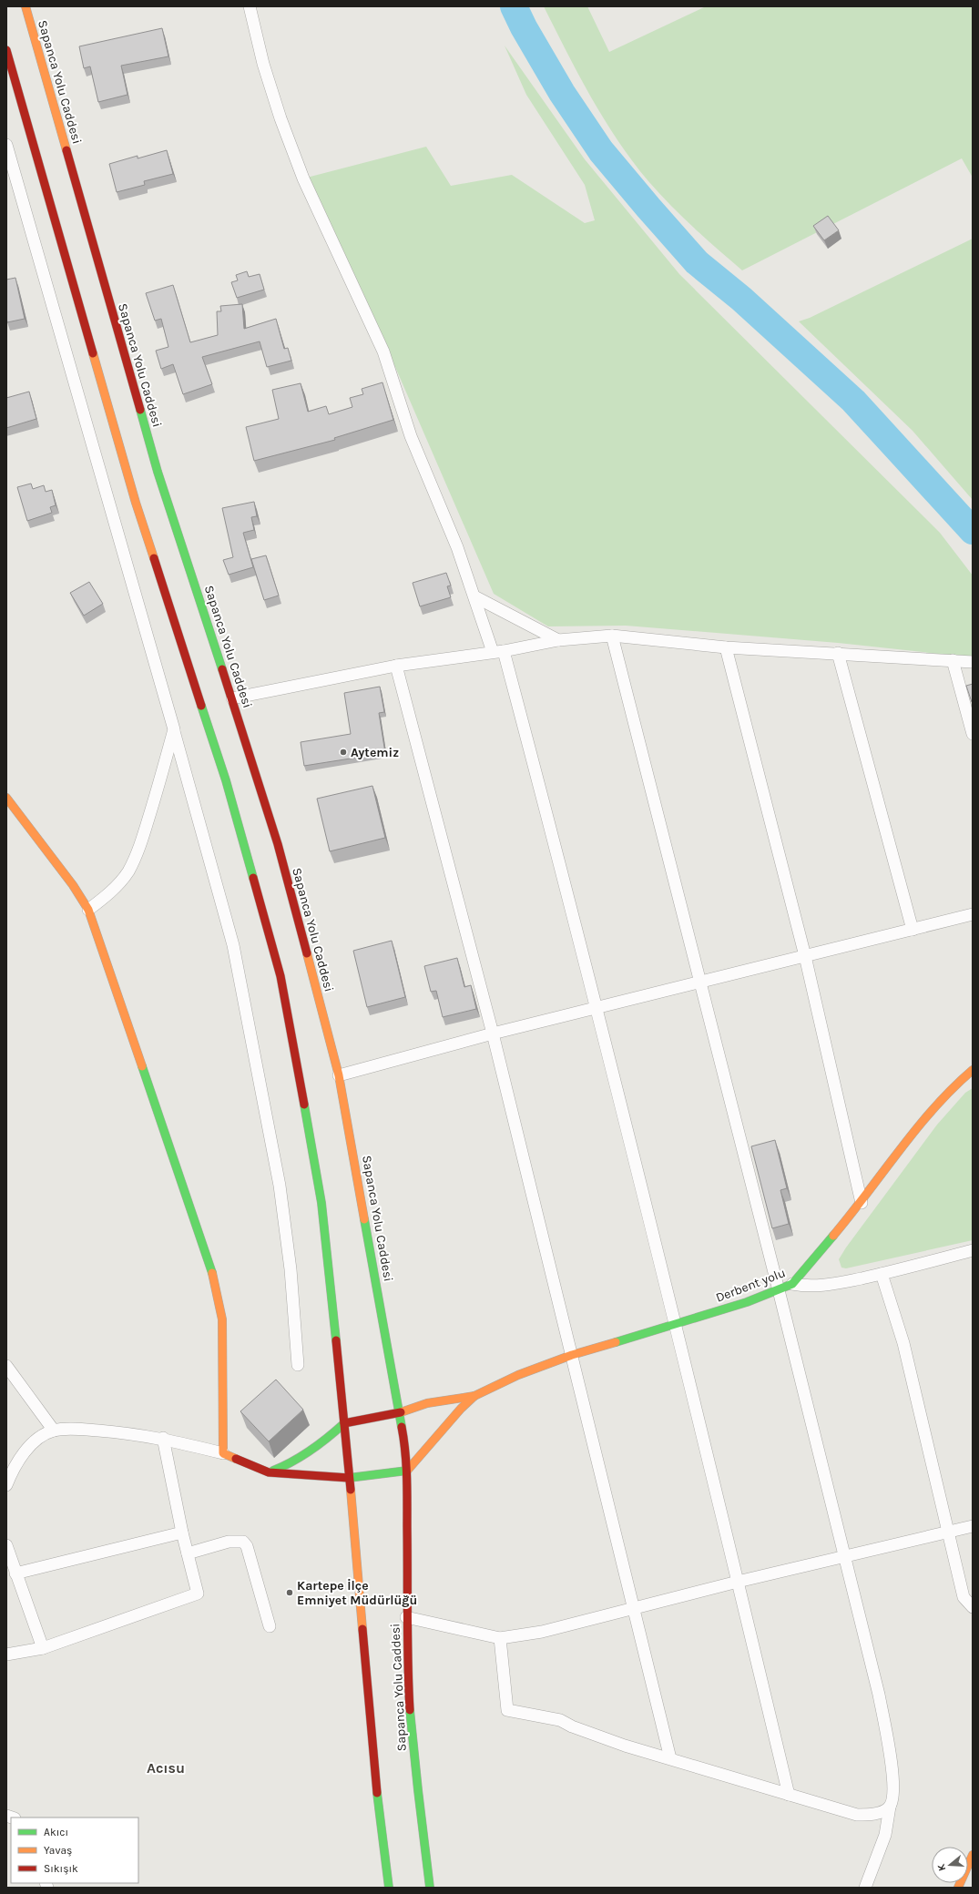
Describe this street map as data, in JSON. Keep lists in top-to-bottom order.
{
  "streets": {
    "main road": ["Sapanca Yolu Caddesi", "Derbent yolu"]
  },
  "districts": ["Acısu"],
  "places": ["Aytemiz", "Kartepe İlçe Emniyet Müdürlüğü"],
  "legend": ["Akıcı", "Yavaş", "Sıkışık"],
  "north": "left"
}
